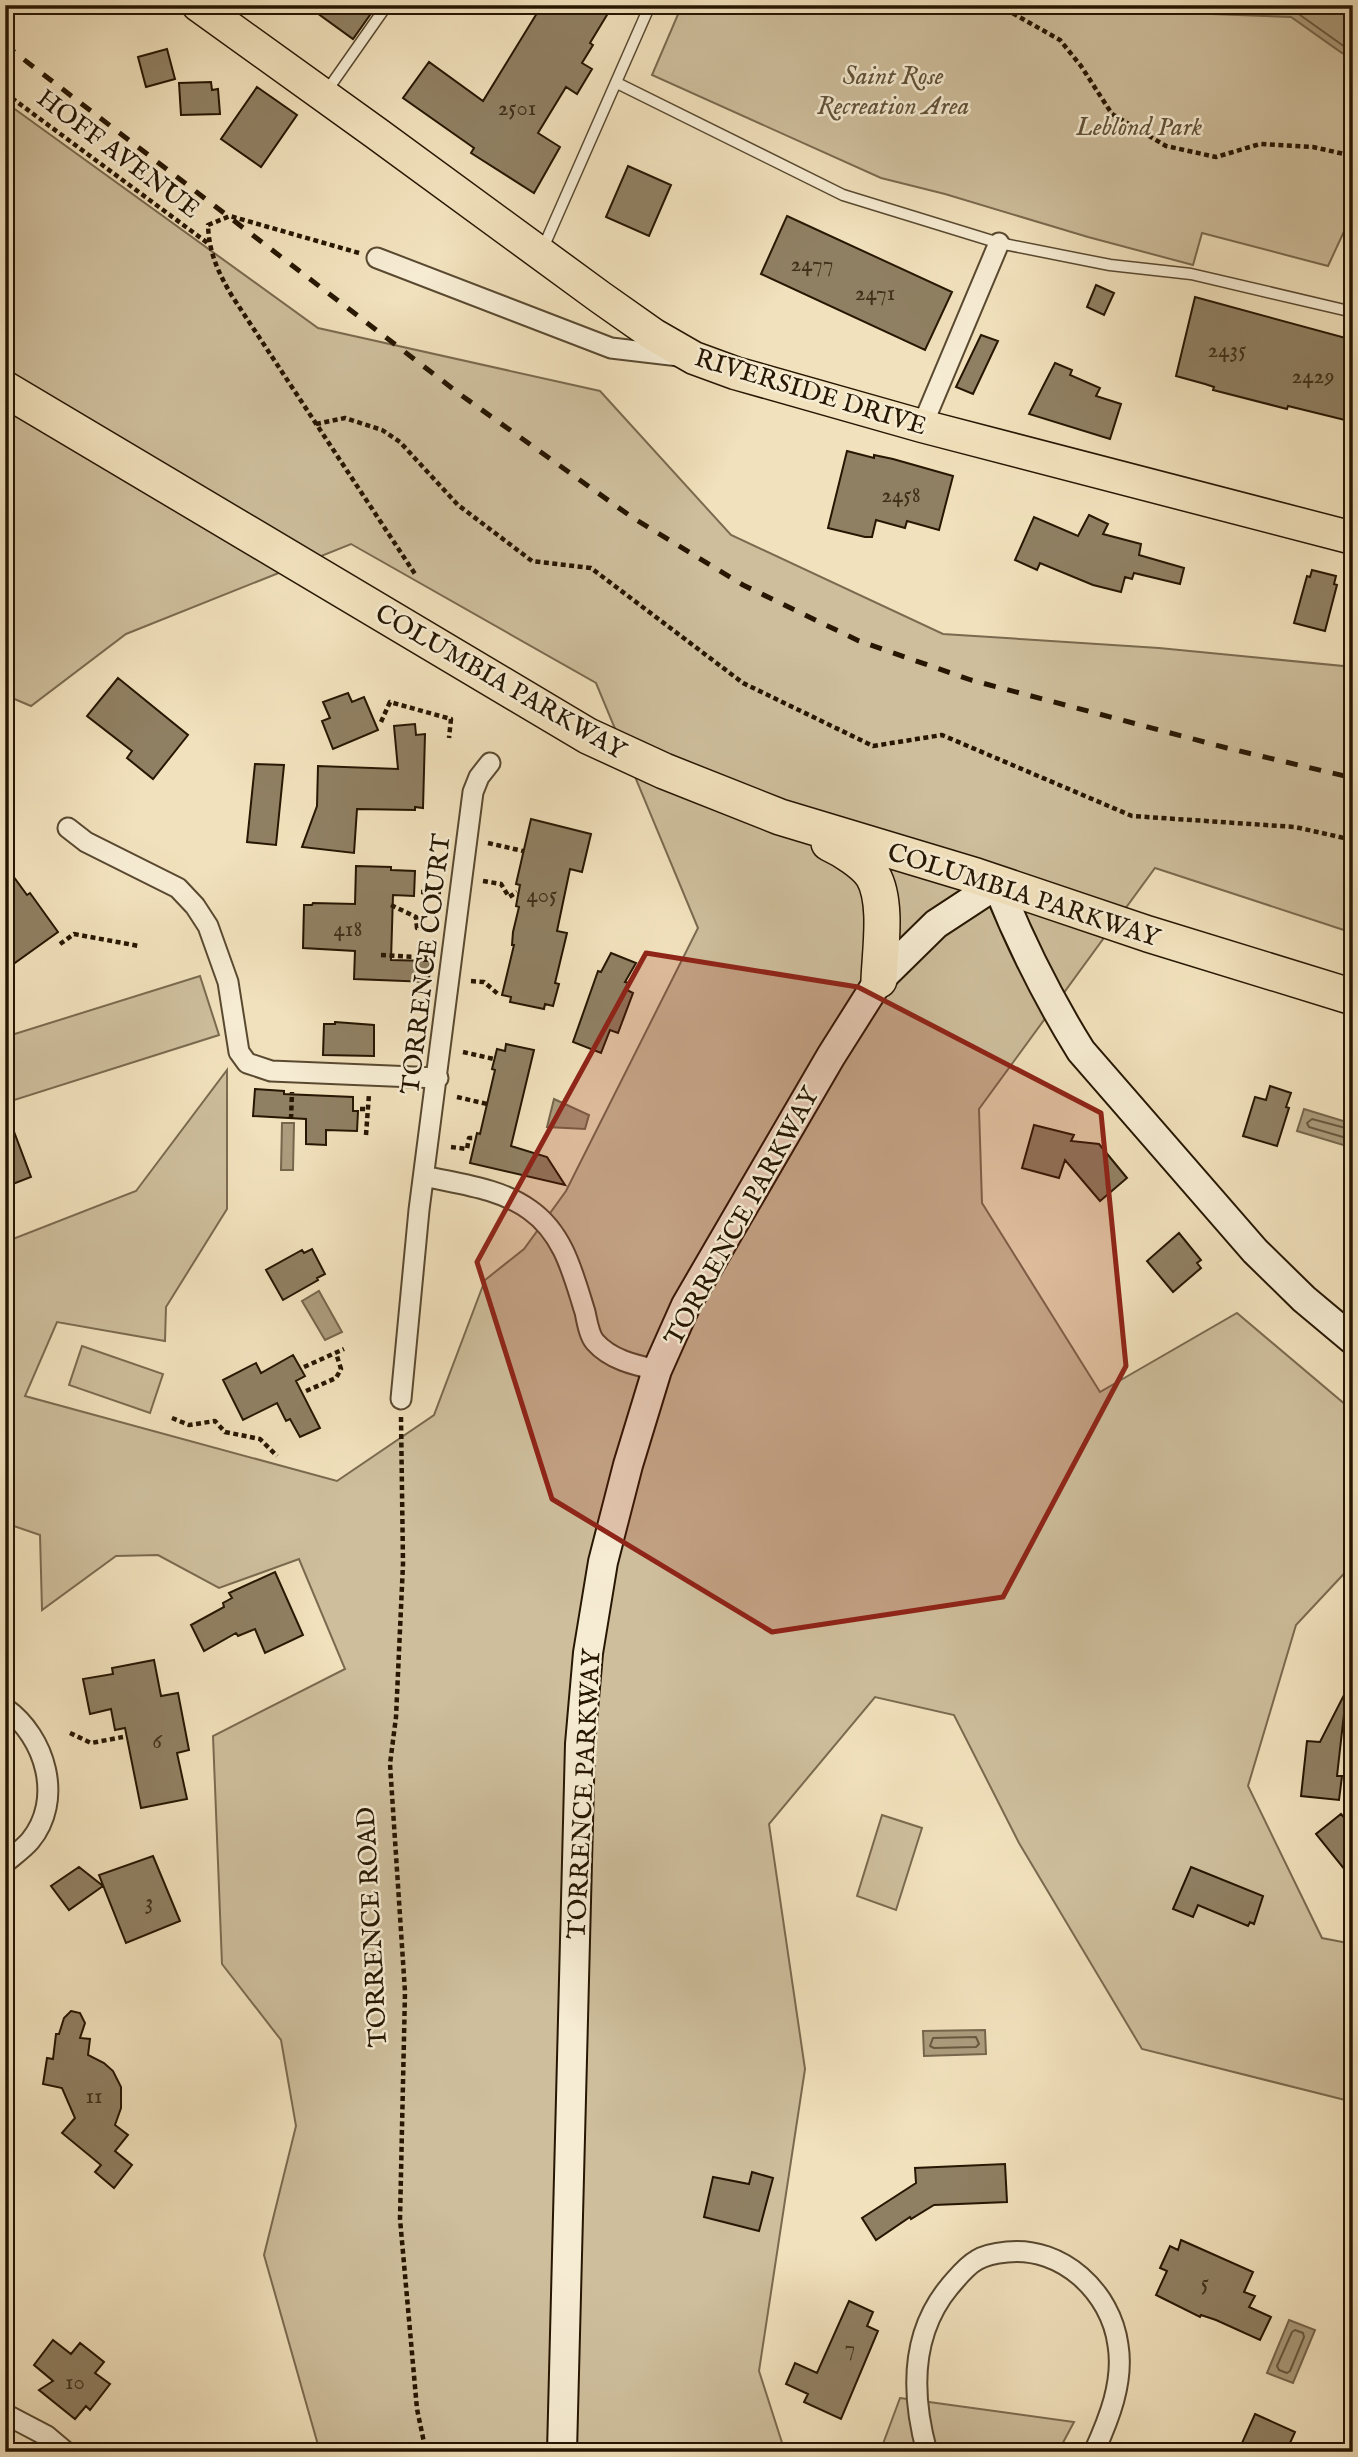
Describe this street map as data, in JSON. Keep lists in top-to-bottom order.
{
  "streets": {
    "highway": ["COLUMBIA PARKWAY"],
    "main road": ["RIVERSIDE DRIVE"],
    "street": ["TORRENCE COURT", "TORRENCE PARKWAY"],
    "path": ["HOFF AVENUE", "TORRENCE ROAD"]
  },
  "crossings": [
    ["COLUMBIA PARKWAY", "TORRENCE PARKWAY"],
    ["TORRENCE COURT", "TORRENCE ROAD"]
  ],
  "parks": ["Saint Rose Recreation Area", "Leblond Park"],
  "house_numbers": [
    "2501",
    "2477",
    "2471",
    "2435",
    "2429",
    "2458",
    "405",
    "418",
    "6",
    "3",
    "11",
    "5",
    "7",
    "10"
  ]
}
